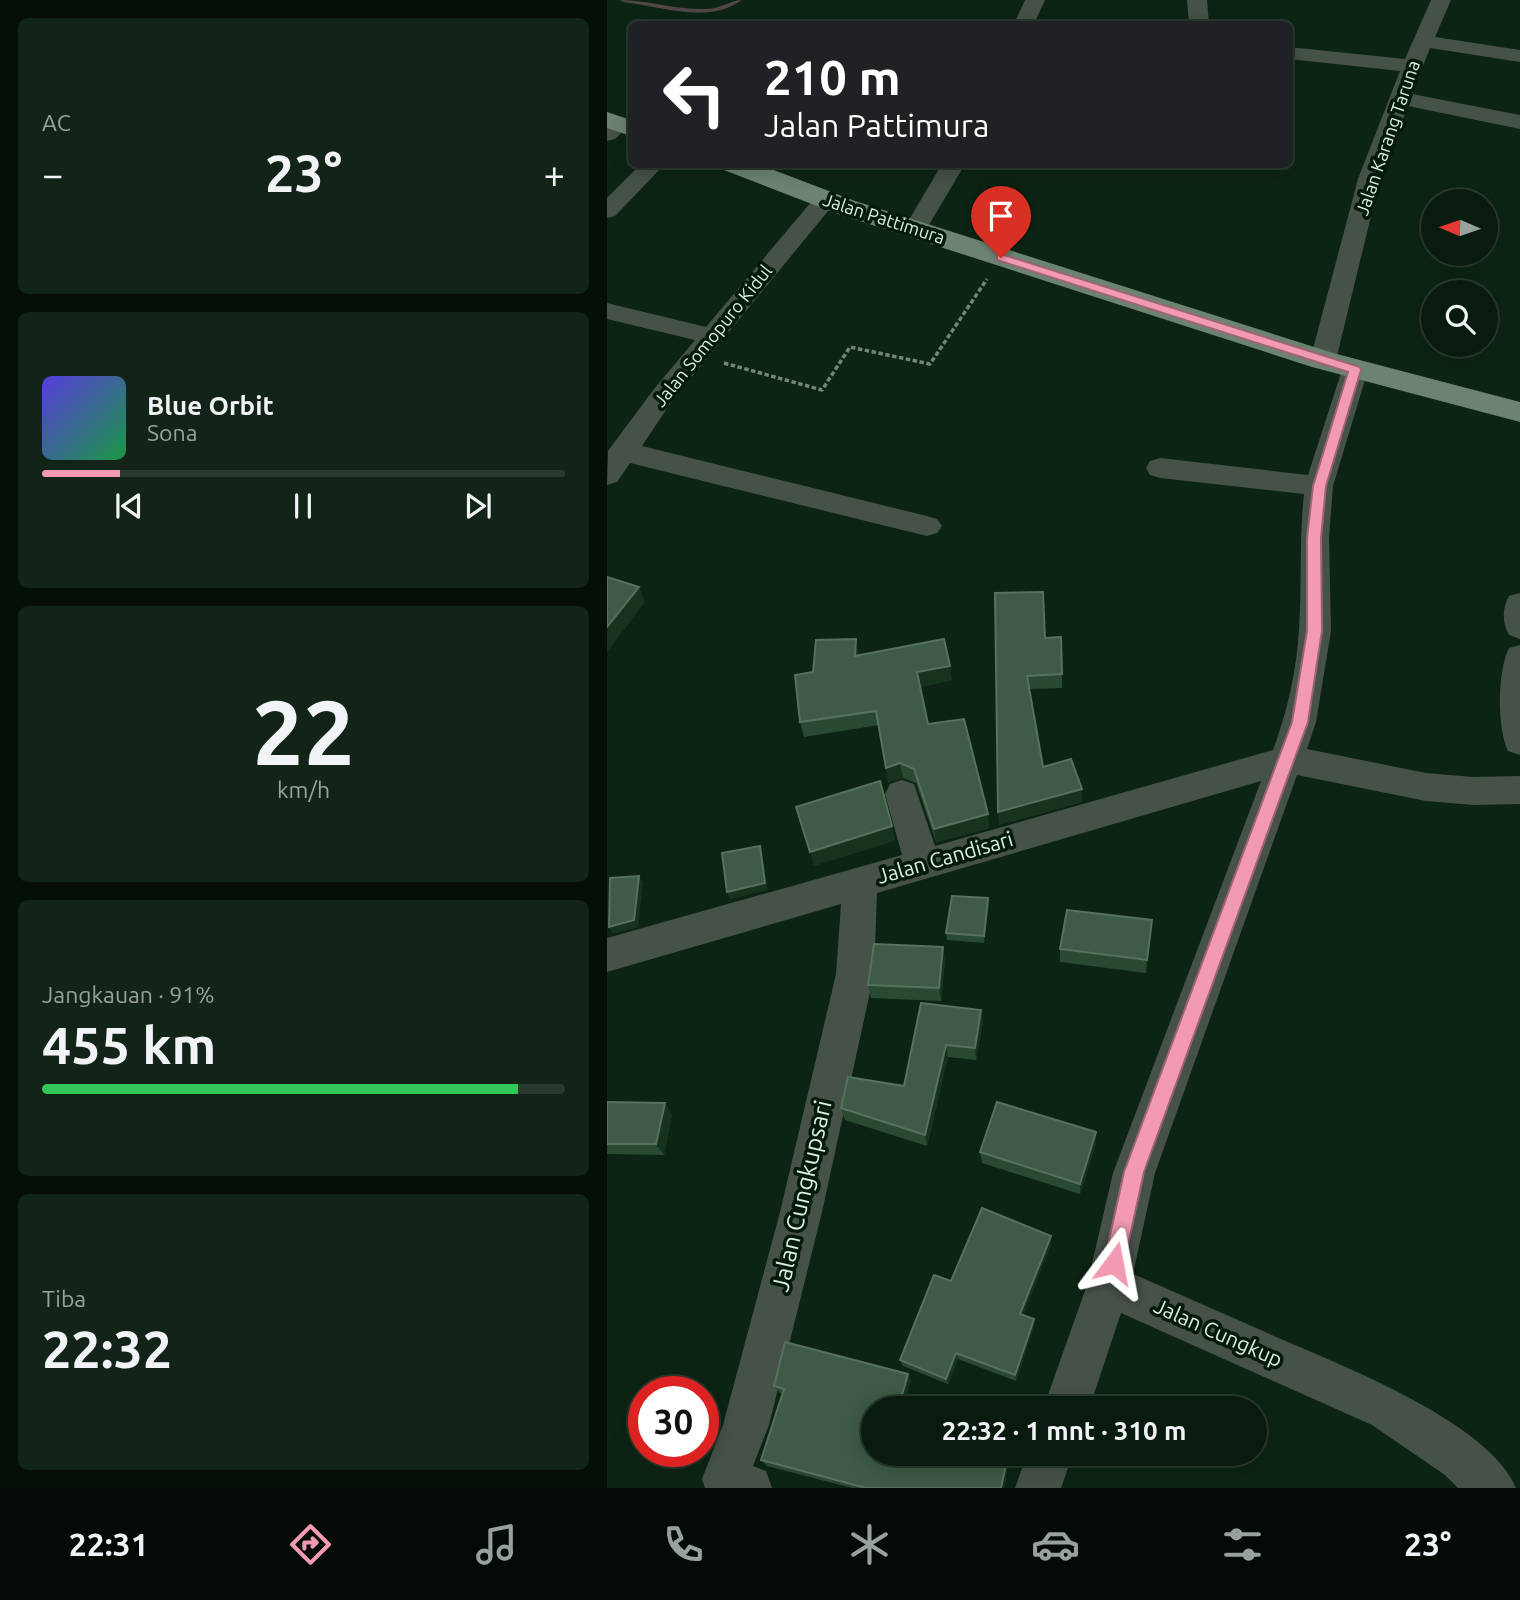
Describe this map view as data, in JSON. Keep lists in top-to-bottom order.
{
  "streets": {
    "main road": ["Jalan Pattimura"],
    "street": [
      "Jalan Karang Taruna",
      "Jalan Somopuro Kidul",
      "Jalan Candisari",
      "Jalan Cungkupsari",
      "Jalan Cungkup"
    ]
  },
  "crossings": [
    ["Jalan Karang Taruna", "Jalan Pattimura"],
    ["Jalan Pattimura", "Jalan Somopuro Kidul"],
    ["Jalan Candisari", "Jalan Cungkupsari"]
  ],
  "north": "left",
  "page": {
    "tile": [
      "AC",
      ["22", "km/h"],
      ["Jangkauan · 91%", "455 km"],
      ["Tiba", "22:32"]
    ],
    "turn": ["210 m", "Jalan Pattimura"],
    "heat": ["−", "23°", "+"],
    "song": ["Blue Orbit", "Sona"],
    "limit": "30",
    "trip": "22:32 · 1 mnt · 310 m",
    "tabs": ["22:31", "23°"]
  }
}
